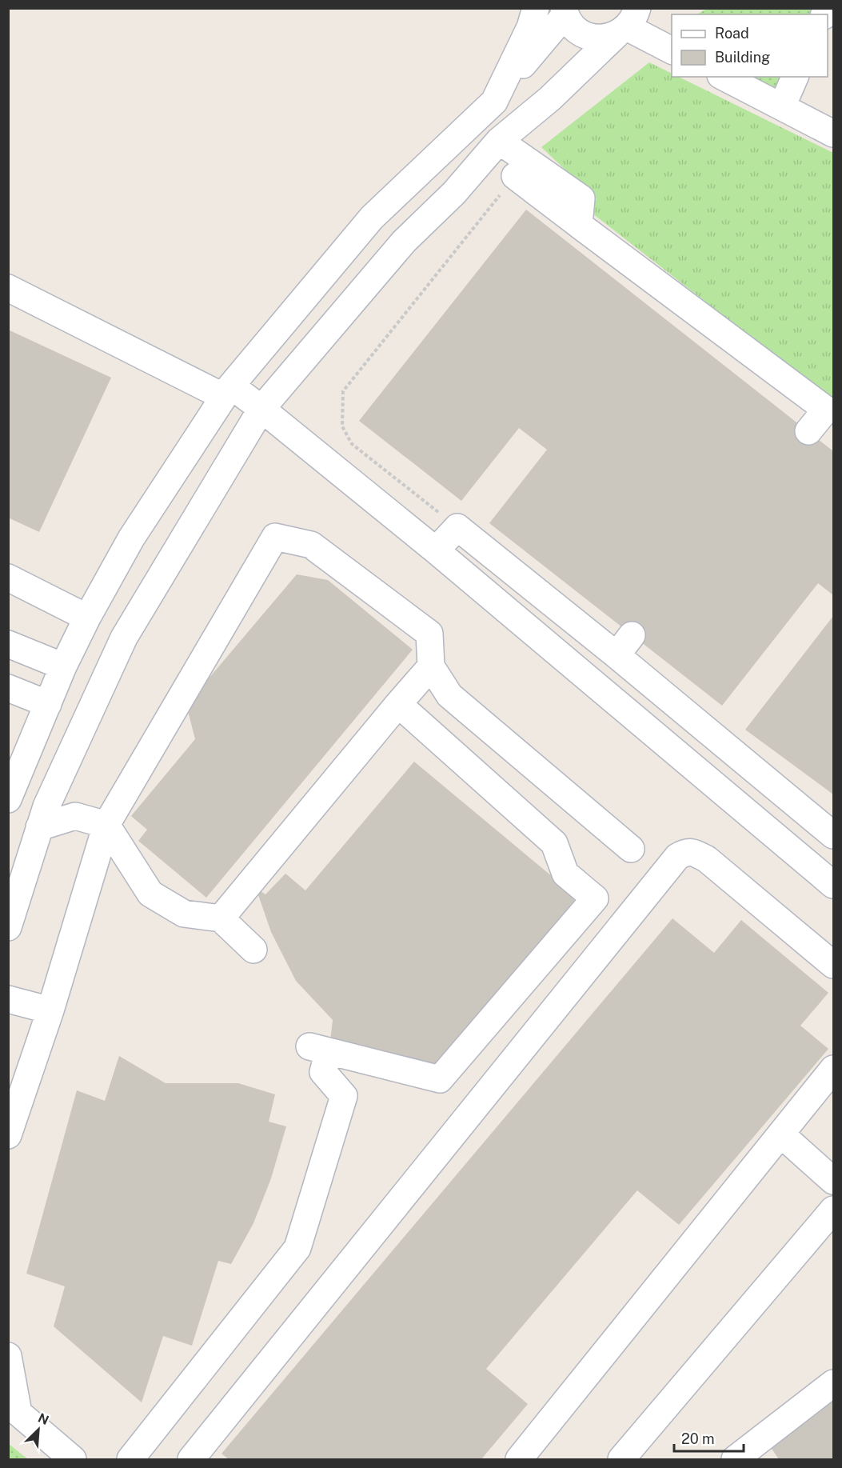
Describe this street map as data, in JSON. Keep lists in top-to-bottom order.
{
  "legend": ["Road", "Building"],
  "scale_bar": "20 m",
  "north": "top right"
}
